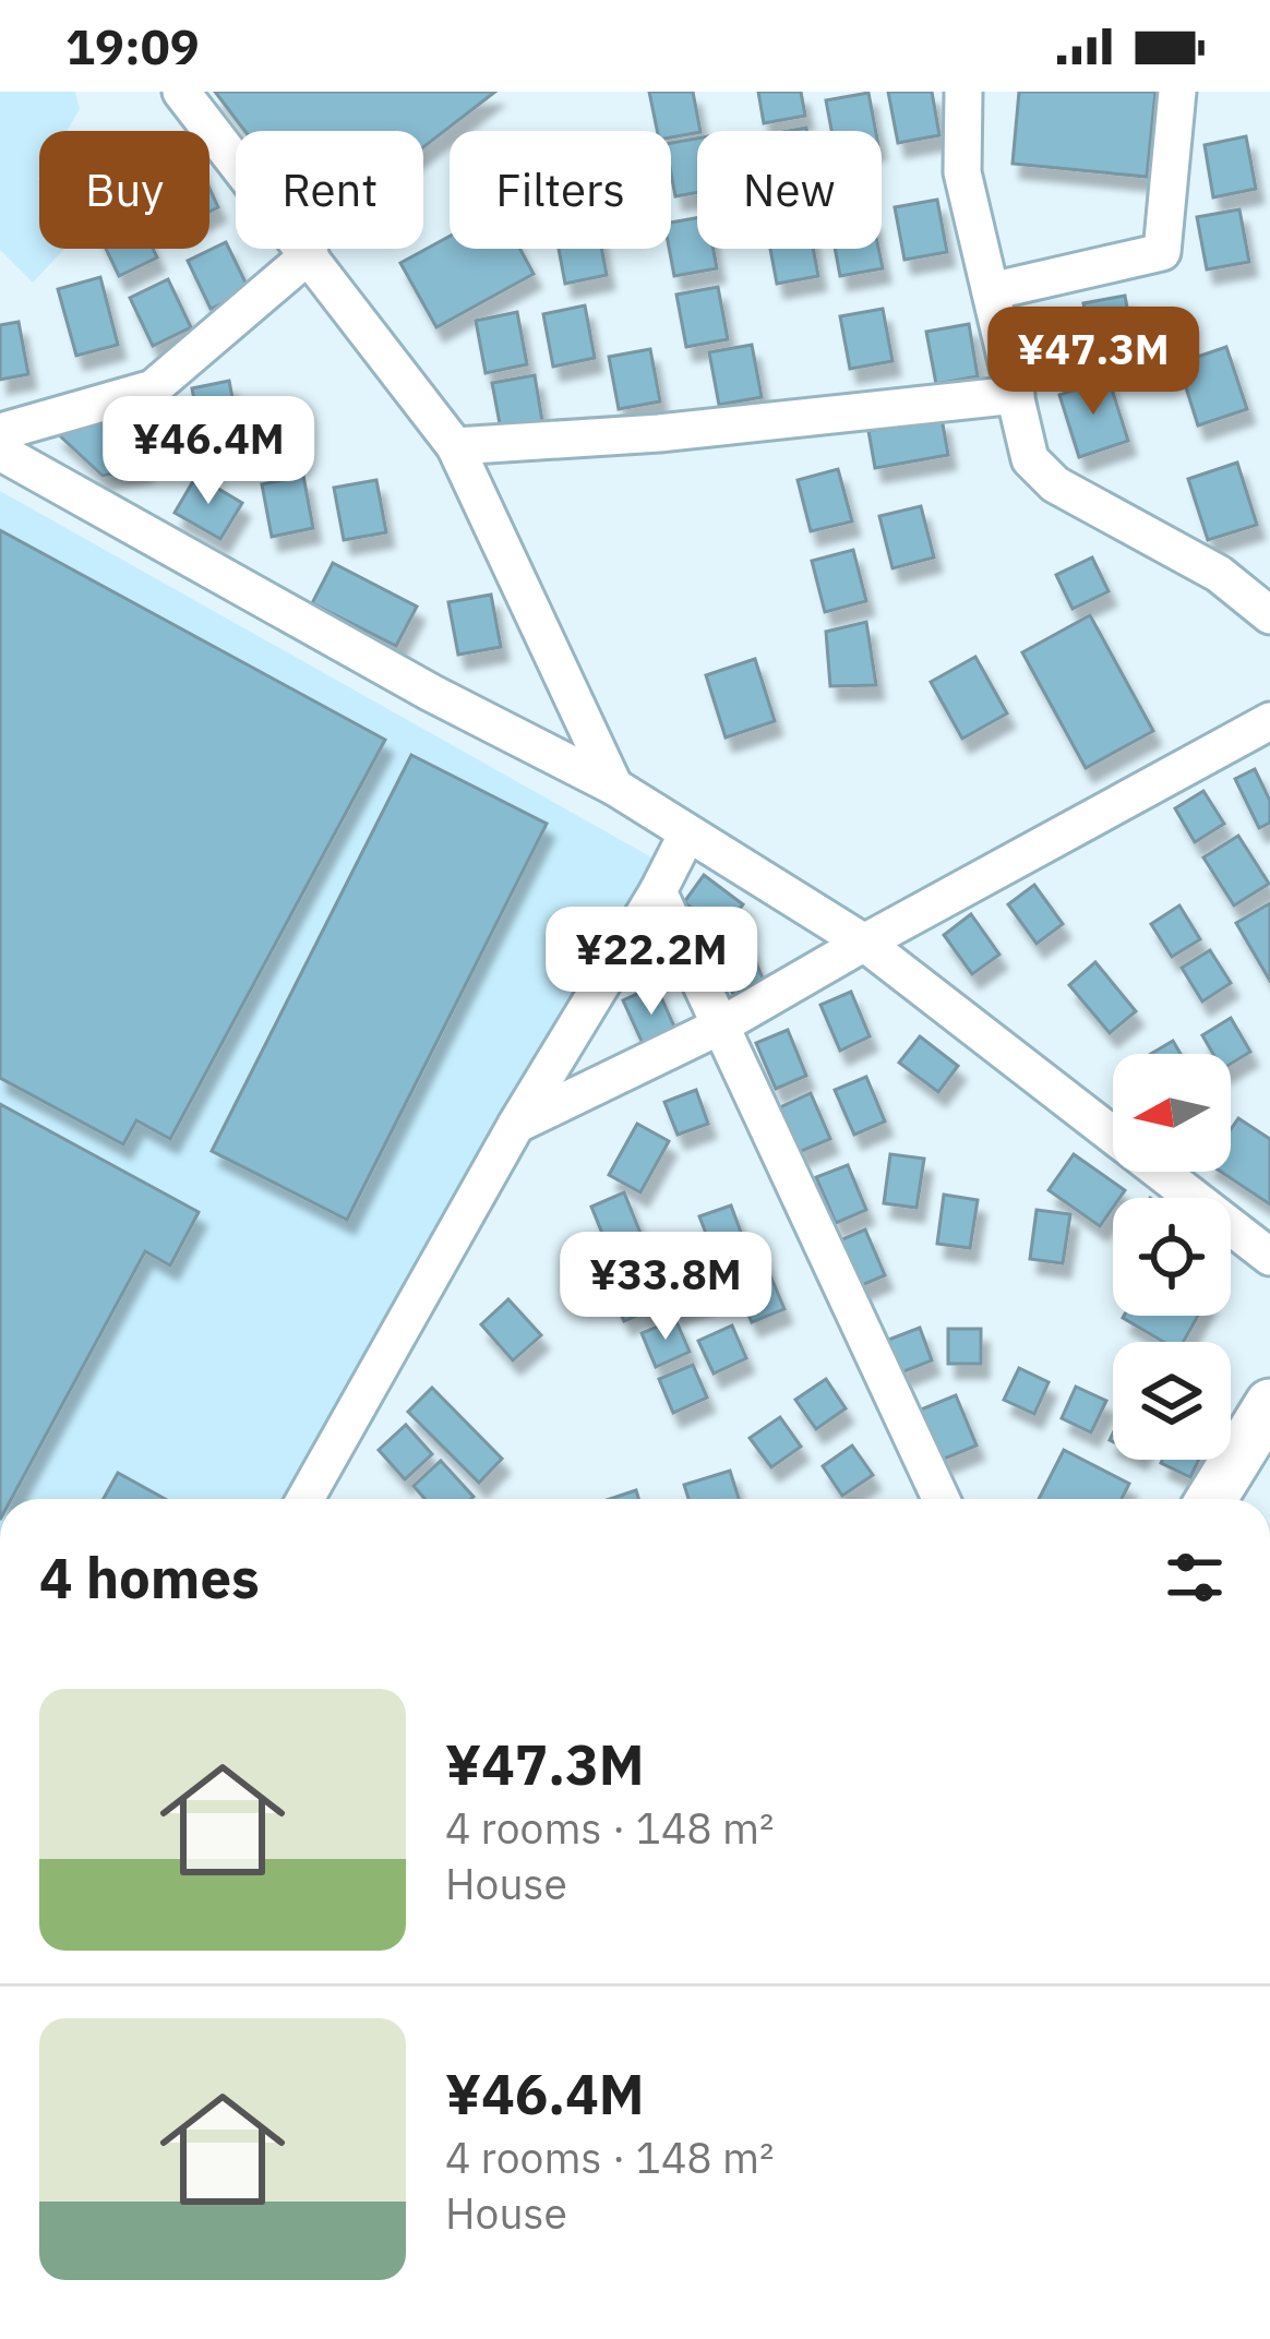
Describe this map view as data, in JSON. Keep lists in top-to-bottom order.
{
  "north": "left",
  "page": {
    "status": "19:09",
    "chip": [
      "Buy",
      "Rent",
      "Filters",
      "New"
    ],
    "price": [
      "¥47.3M",
      "¥46.4M",
      "¥22.2M",
      "¥33.8M"
    ],
    "heading": "4 homes",
    "list": [
      {
        "name": "¥47.3M",
        "note": "4 rooms · 148 m² · House"
      },
      {
        "name": "¥46.4M",
        "note": "4 rooms · 148 m² · House"
      }
    ]
  }
}
